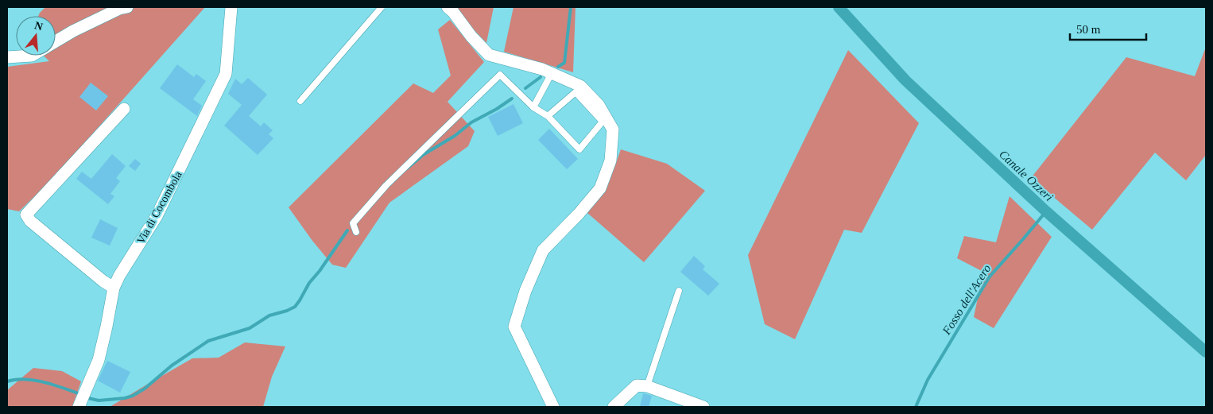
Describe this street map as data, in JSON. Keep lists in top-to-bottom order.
{
  "streets": {
    "street": ["Via di Cocombola"]
  },
  "water": ["Canale Ozzeri", "Fosso dell'Acero"],
  "scale_bar": "50 m",
  "north": "top"
}
